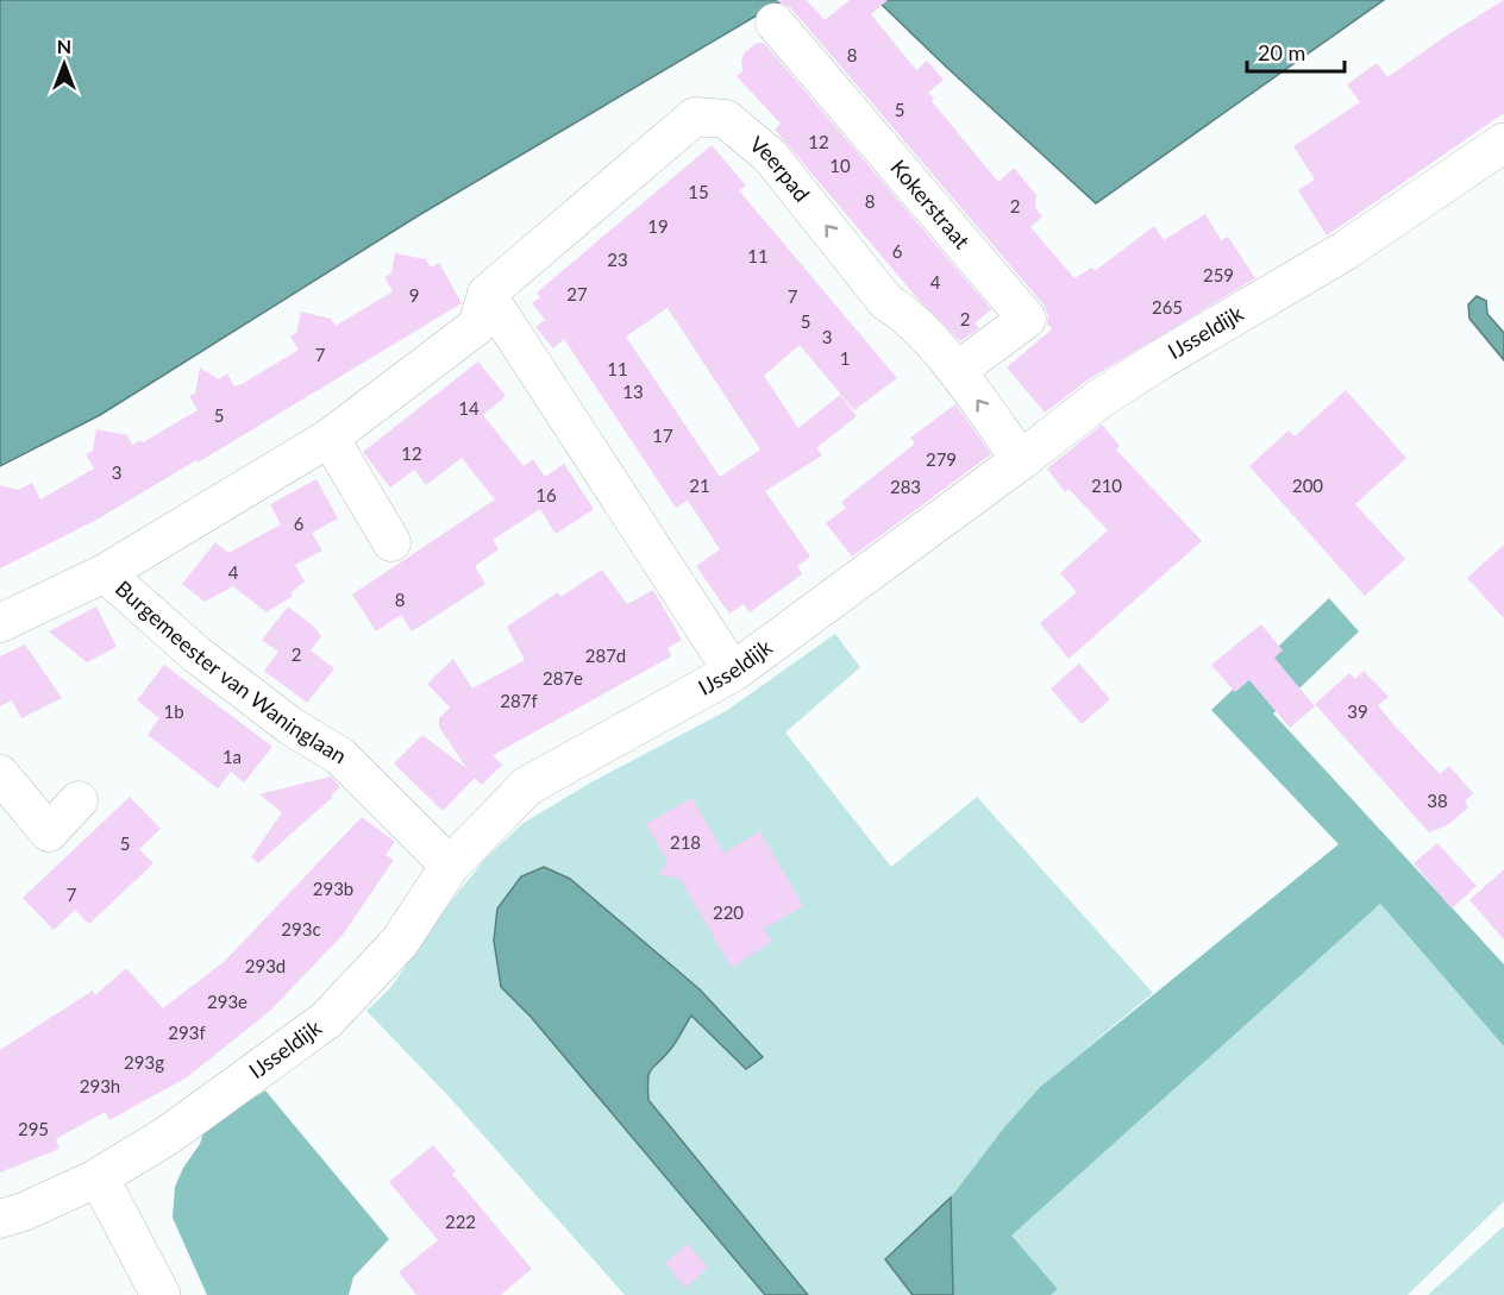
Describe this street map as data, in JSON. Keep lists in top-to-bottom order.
{
  "streets": {
    "street": [
      "Veerpad",
      "Kokerstraat",
      "IJsseldijk",
      "Burgemeester van Waninglaan"
    ]
  },
  "crossings": [
    ["Veerpad", "Kokerstraat"],
    ["Veerpad", "IJsseldijk"],
    ["Veerpad", "Burgemeester van Waninglaan"],
    ["IJsseldijk", "Burgemeester van Waninglaan"]
  ],
  "house_numbers": [
    "8",
    "5",
    "12",
    "10",
    "15",
    "8",
    "2",
    "19",
    "6",
    "11",
    "23",
    "259",
    "4",
    "27",
    "9",
    "7",
    "265",
    "2",
    "5",
    "3",
    "7",
    "1",
    "11",
    "13",
    "14",
    "5",
    "17",
    "12",
    "279",
    "3",
    "21",
    "210",
    "200",
    "283",
    "16",
    "6",
    "4",
    "8",
    "2",
    "287d",
    "287e",
    "287f",
    "1b",
    "39",
    "1a",
    "38",
    "218",
    "5",
    "293b",
    "7",
    "220",
    "293c",
    "293d",
    "293e",
    "293f",
    "293g",
    "293h",
    "295",
    "222"
  ],
  "scale_bar": "20 m",
  "north": "top"
}
